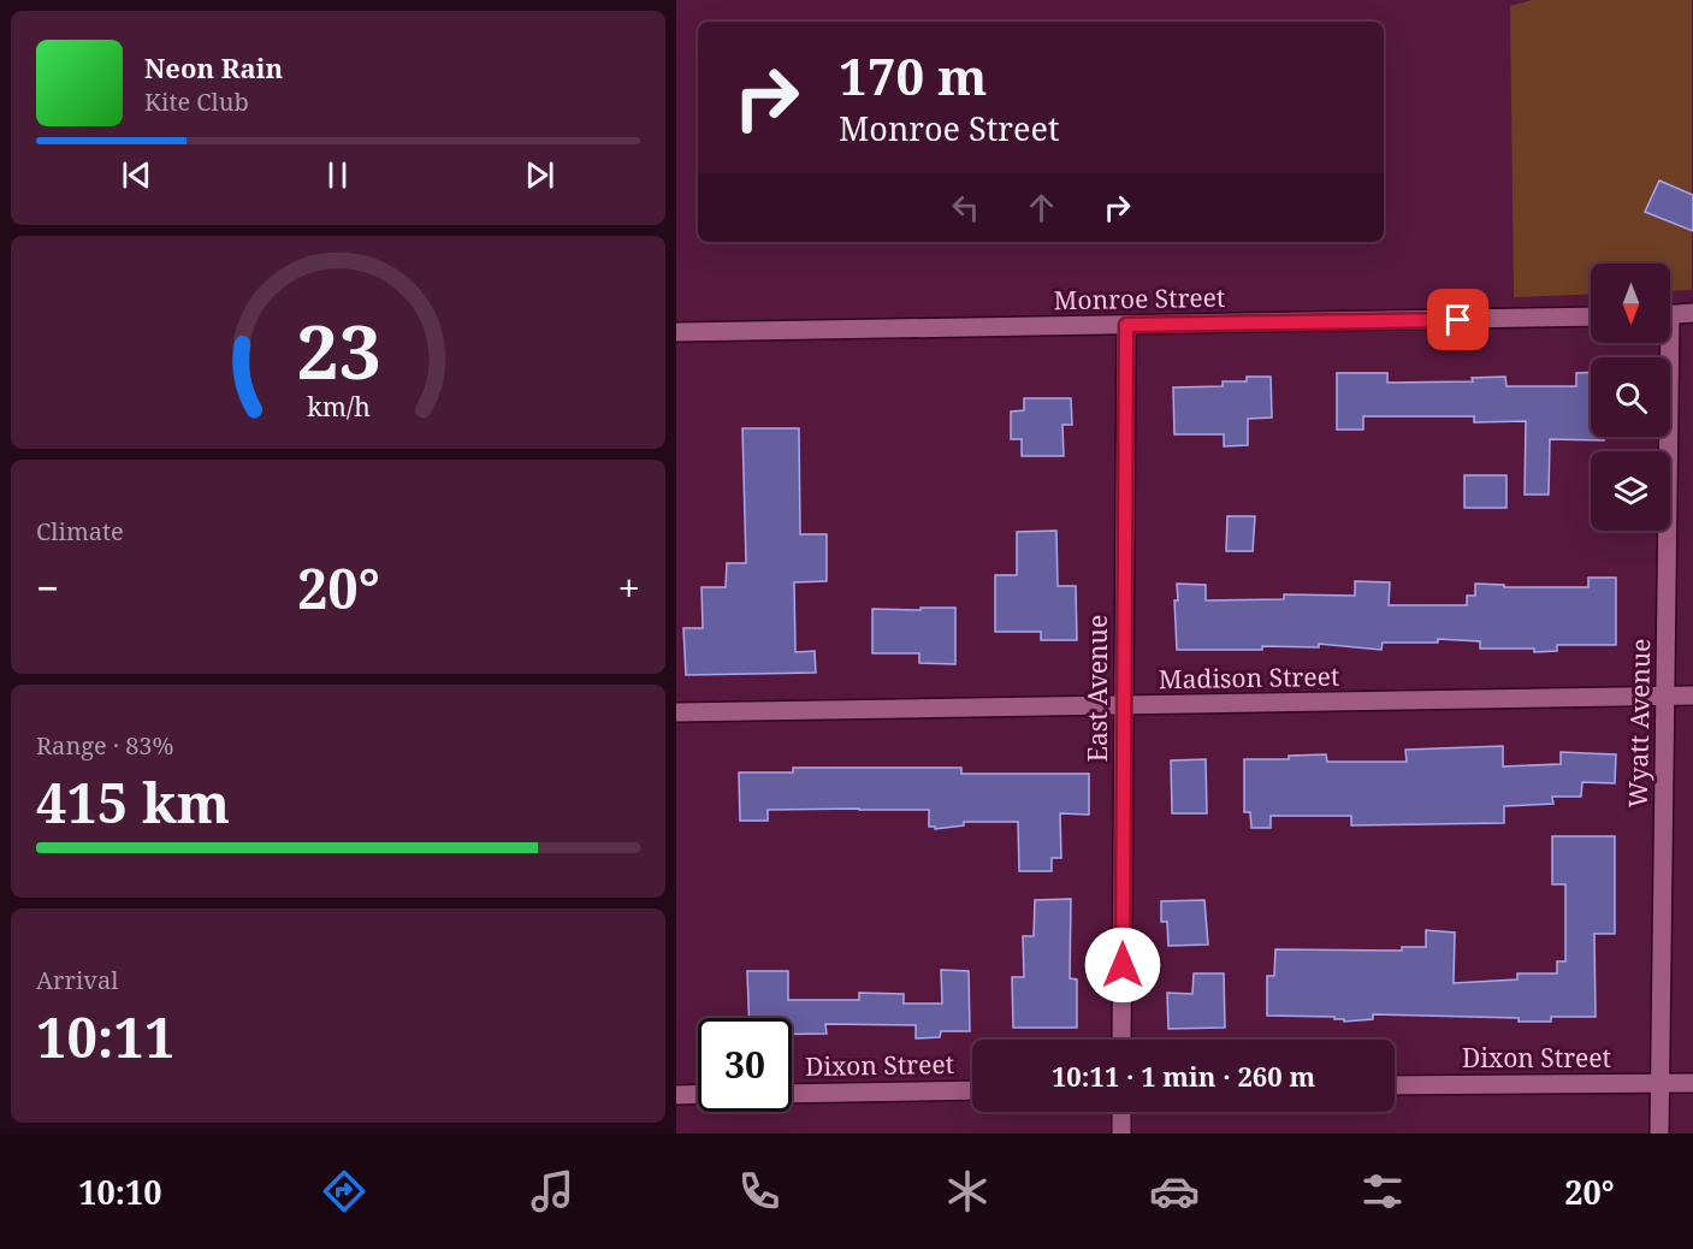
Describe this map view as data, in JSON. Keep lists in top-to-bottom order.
{
  "streets": {
    "street": [
      "Monroe Street",
      "Madison Street",
      "East Avenue",
      "Wyatt Avenue",
      "Dixon Street"
    ]
  },
  "crossings": [
    ["Monroe Street", "East Avenue"],
    ["Madison Street", "East Avenue"],
    ["Madison Street", "Wyatt Avenue"],
    ["Wyatt Avenue", "Dixon Street"]
  ],
  "north": "bottom",
  "page": {
    "turn": ["170 m", "Monroe Street"],
    "song": ["Neon Rain", "Kite Club"],
    "tile": [
      "Climate",
      ["Range · 83%", "415 km"],
      ["Arrival", "10:11"]
    ],
    "heat": ["−", "20°", "+"],
    "limit": "30",
    "trip": "10:11 · 1 min · 260 m",
    "tabs": ["10:10", "20°"],
    "gauge": ["23", "km/h"]
  }
}
